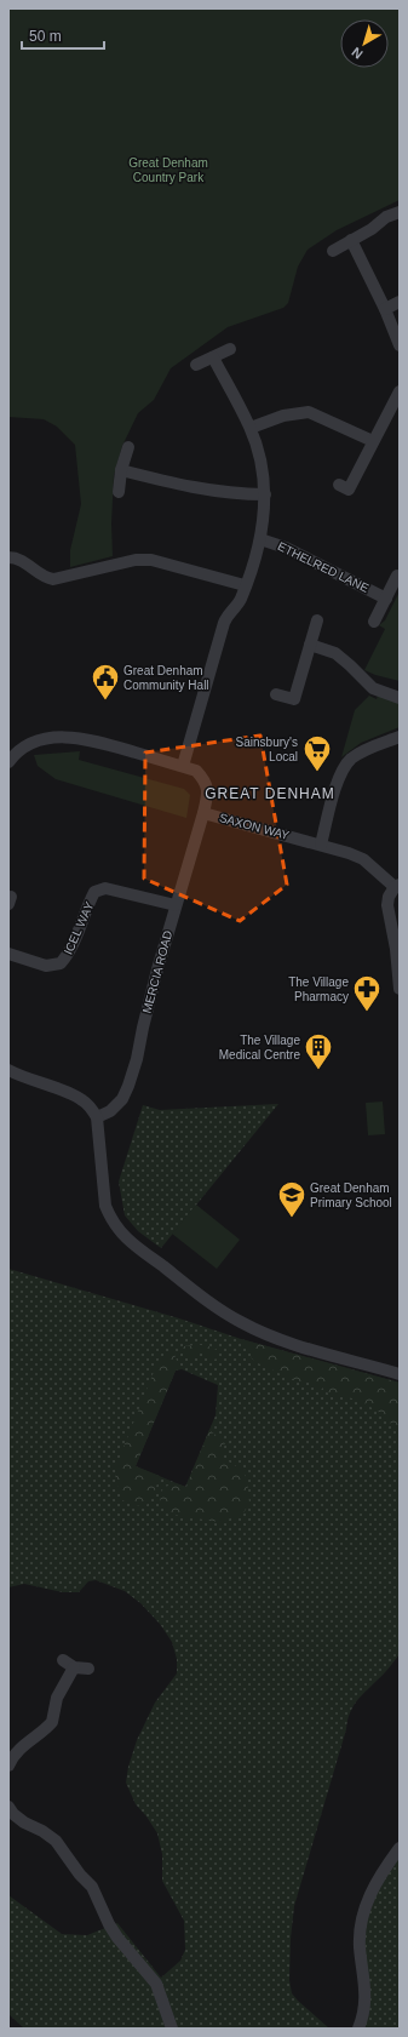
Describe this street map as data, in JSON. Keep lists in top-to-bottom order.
{
  "streets": {
    "street": [
      "ETHELRED LANE",
      "SAXON WAY",
      "ICEL WAY",
      "MERCIA ROAD"
    ]
  },
  "crossings": [
    ["SAXON WAY", "MERCIA ROAD"],
    ["ICEL WAY", "MERCIA ROAD"]
  ],
  "districts": ["GREAT DENHAM"],
  "parks": ["Great Denham Country Park"],
  "places": {
    "public building": ["Great Denham Community Hall"],
    "supermarket": ["Sainsbury's Local"],
    "pharmacy": ["The Village Pharmacy"],
    "building": ["The Village Medical Centre"],
    "school or university": ["Great Denham Primary School"]
  },
  "scale_bar": "50 m",
  "north": "bottom left"
}
